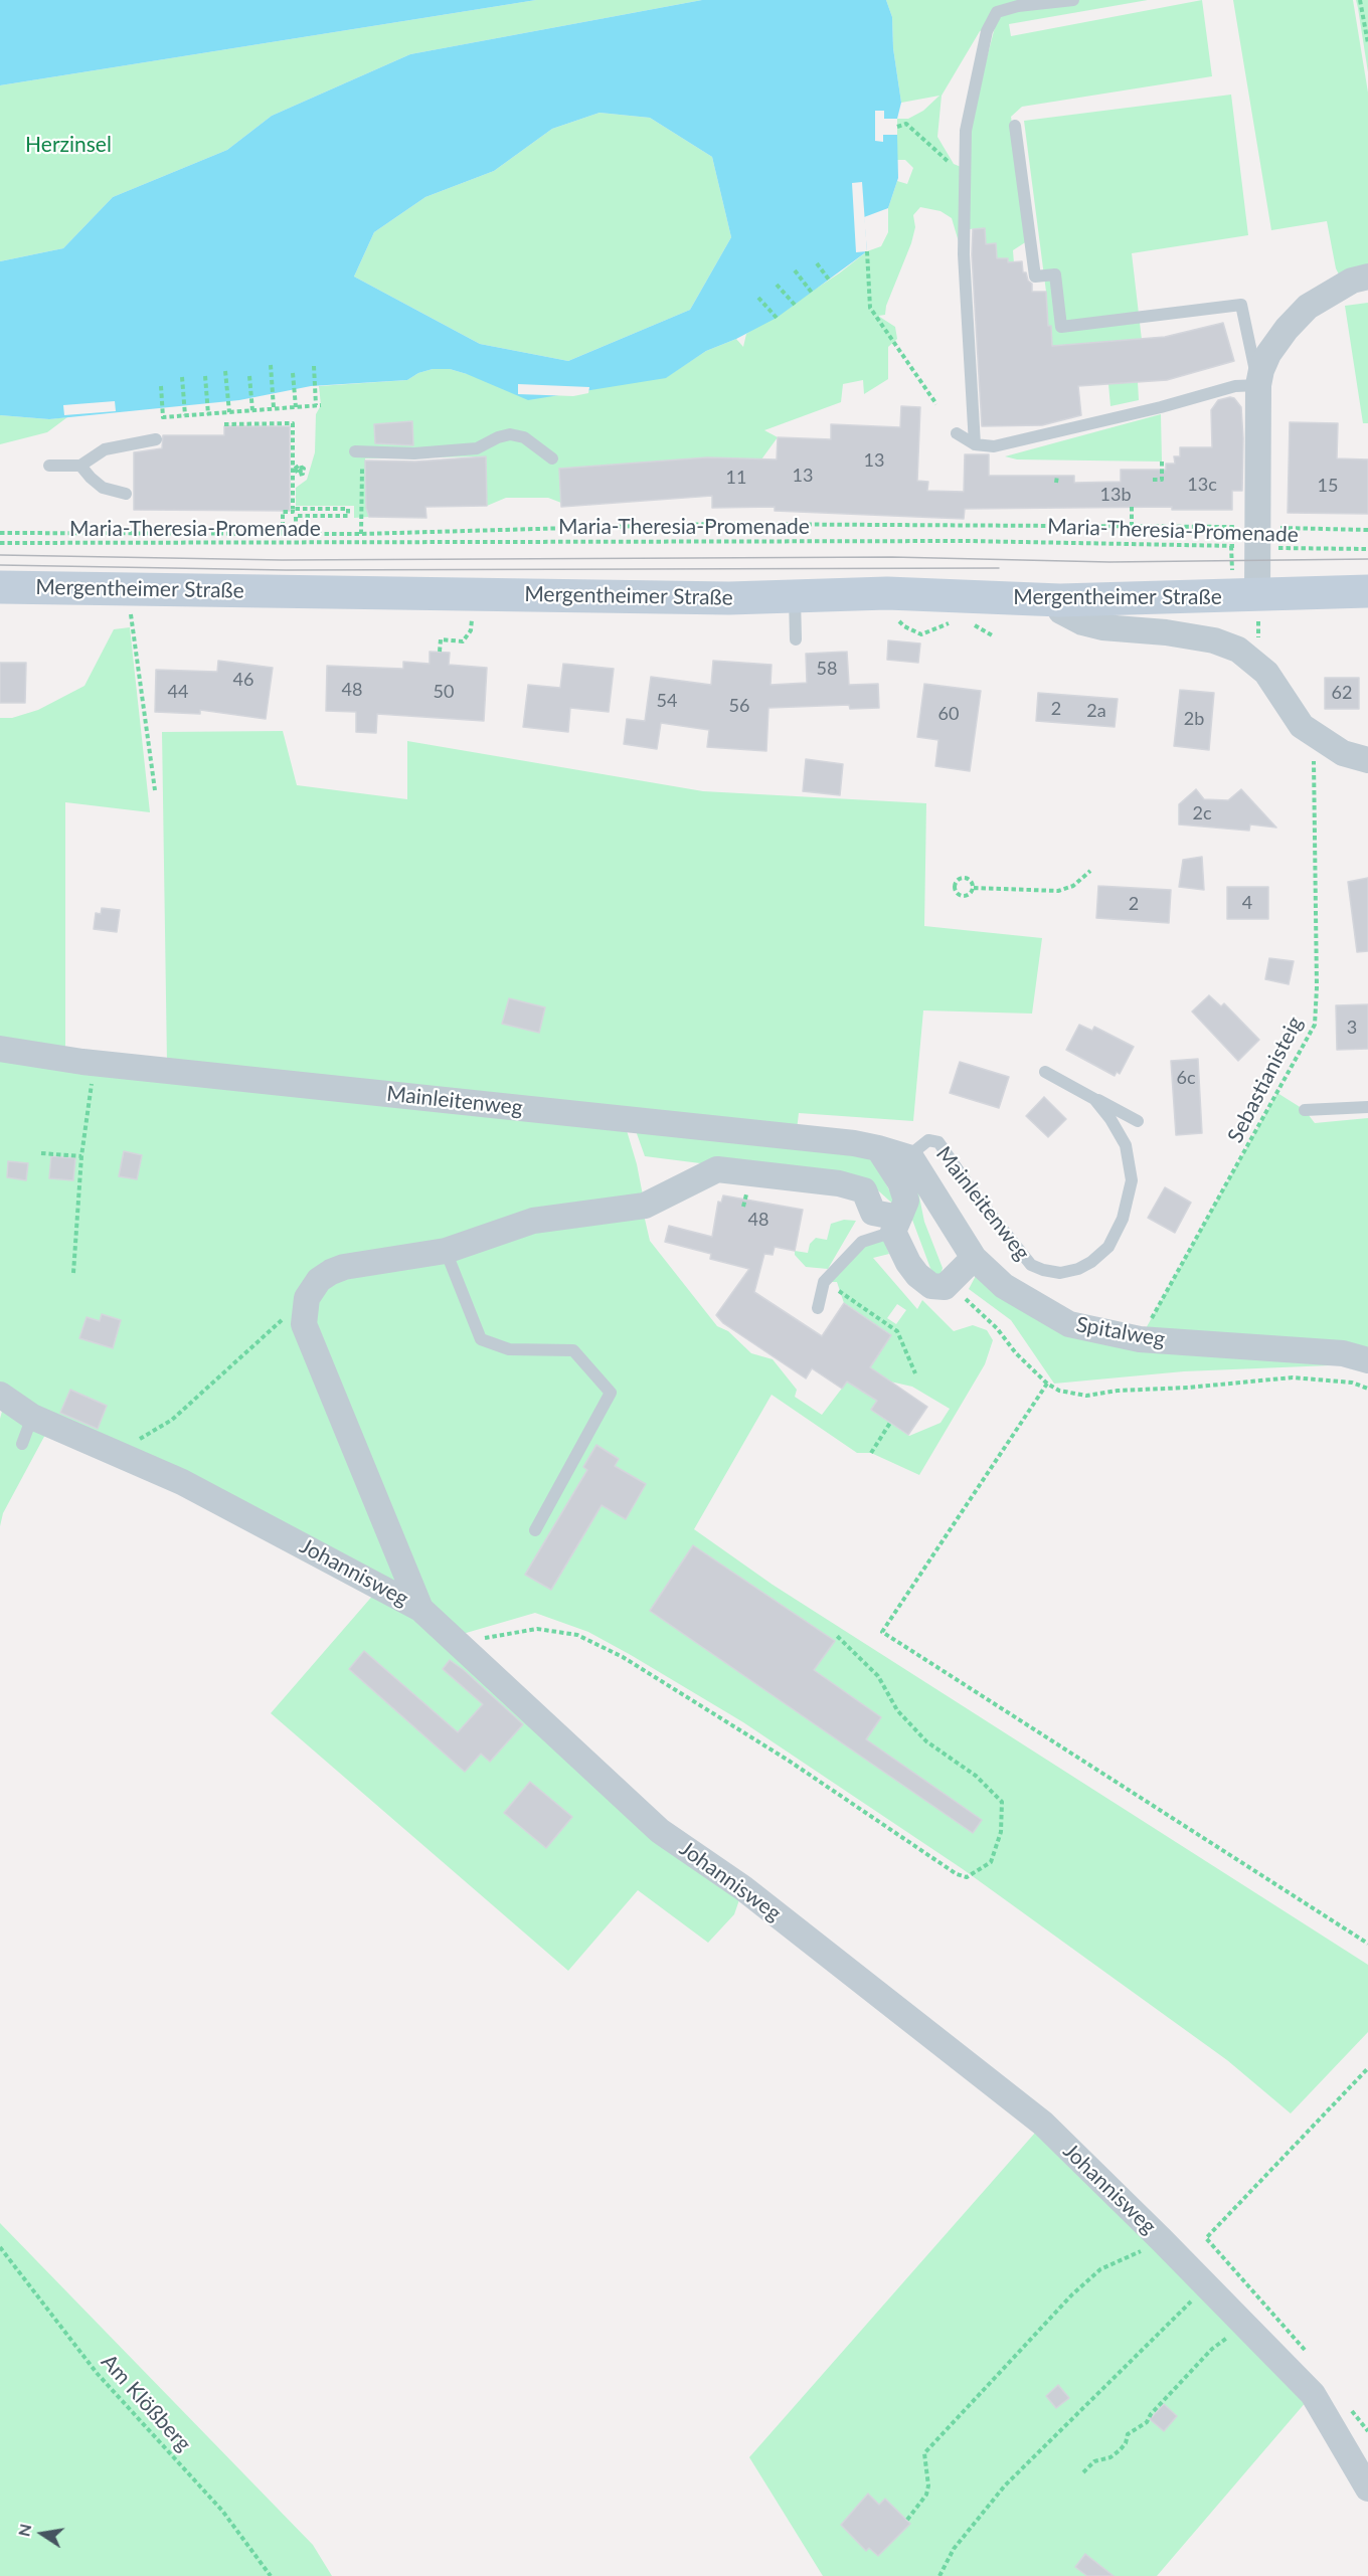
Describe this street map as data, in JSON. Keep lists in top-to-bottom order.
{
  "streets": {
    "main road": ["Mergentheimer Straße"],
    "street": ["Mainleitenweg", "Spitalweg", "Johannisweg"],
    "path": ["Maria-Theresia-Promenade", "Sebastianisteig", "Am Klößberg"]
  },
  "crossings": [
    ["Sebastianisteig", "Spitalweg"],
    ["Mainleitenweg", "Spitalweg"]
  ],
  "parks": ["Herzinsel"],
  "house_numbers": [
    "13",
    "13",
    "11",
    "13c",
    "15",
    "13b",
    "58",
    "46",
    "48",
    "44",
    "50",
    "62",
    "54",
    "56",
    "2",
    "2a",
    "60",
    "2b",
    "2c",
    "4",
    "2",
    "3",
    "6c",
    "48"
  ],
  "north": "left"
}
